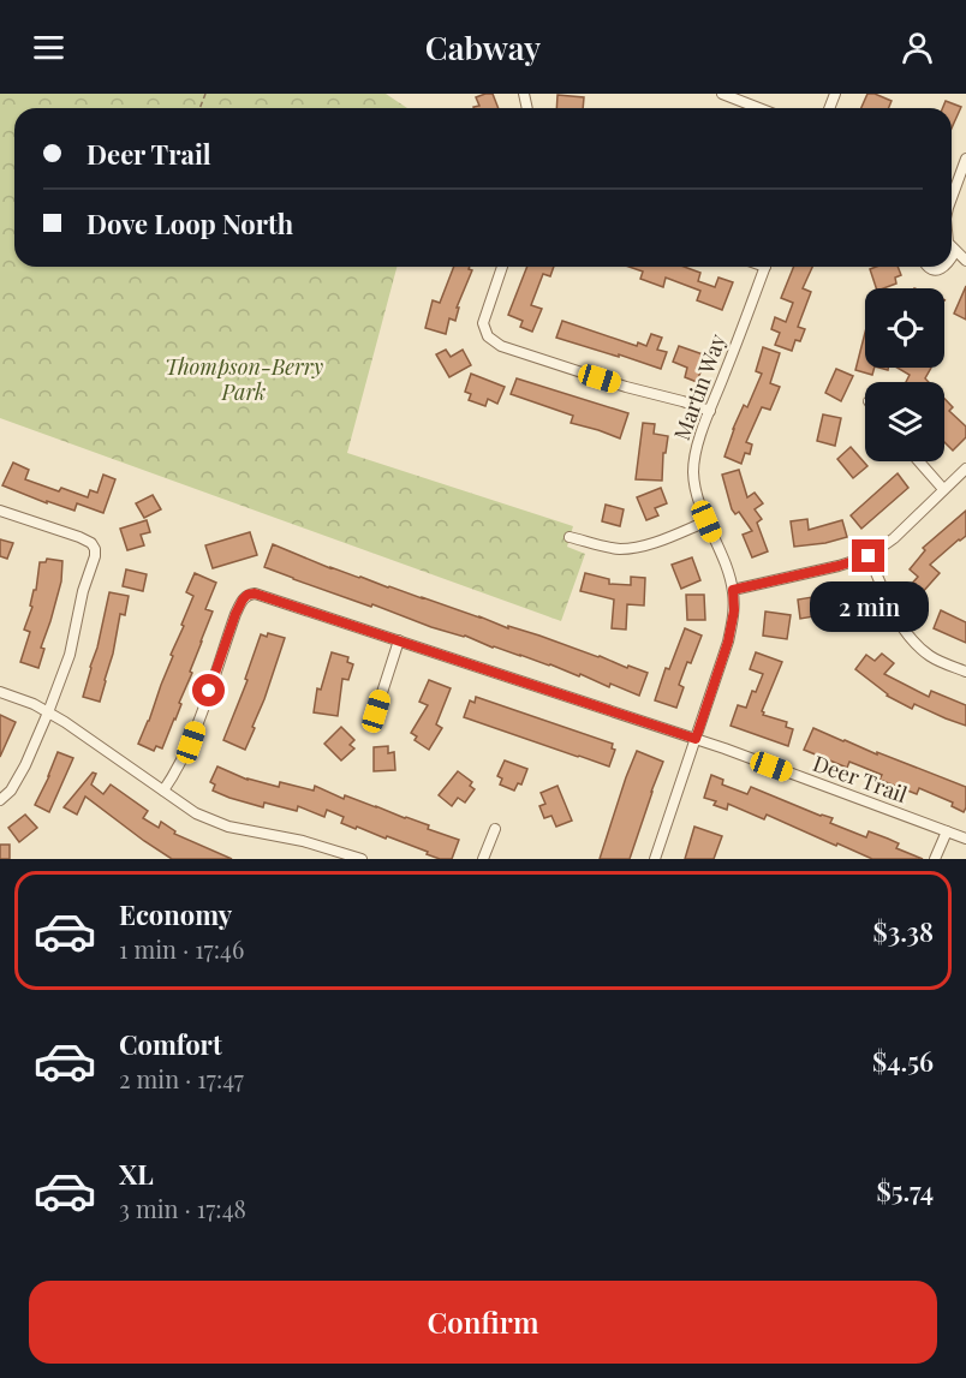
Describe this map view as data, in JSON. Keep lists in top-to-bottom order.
{
  "streets": {
    "street": ["Martin Way", "Deer Trail"]
  },
  "crossings": [
    ["Martin Way", "Deer Trail"]
  ],
  "parks": ["Thompson-Berry Park"],
  "page": {
    "header": "Cabway",
    "banner": ["Deer Trail", "Dove Loop North"],
    "bubble": "2 min",
    "list": [
      {
        "name": "Economy",
        "note": "1 min · 17:46",
        "value": "$3.38"
      },
      {
        "name": "Comfort",
        "note": "2 min · 17:47",
        "value": "$4.56"
      },
      {
        "name": "XL",
        "note": "3 min · 17:48",
        "value": "$5.74"
      }
    ],
    "buttons": "Confirm"
  }
}
